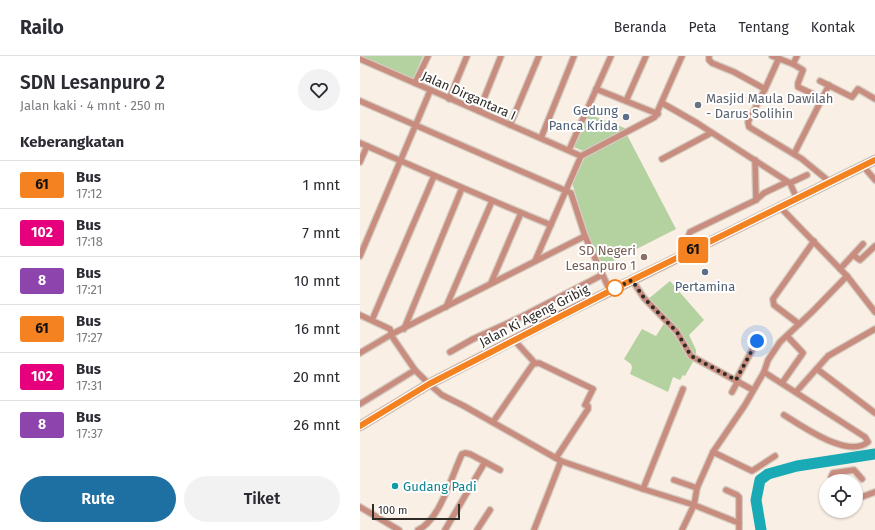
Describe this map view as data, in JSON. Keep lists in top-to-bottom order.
{
  "streets": {
    "main road": ["Jalan Ki Ageng Gribig"],
    "street": ["Jalan Dirgantara I"]
  },
  "places": [
    "Masjid Maula Dawilah - Darus Solihin",
    "Gedung Panca Krida",
    "SD Negeri Lesanpuro 1",
    "Pertamina",
    "Gudang Padi"
  ],
  "lines": ["bus line 61"],
  "scale_bar": "100 m",
  "page": {
    "header": "Railo",
    "nav": [
      "Beranda",
      "Peta",
      "Tentang",
      "Kontak"
    ],
    "heading": [
      ["SDN Lesanpuro 2", "Jalan kaki · 4 mnt · 250 m"],
      "Keberangkatan"
    ],
    "on_map": "61",
    "list": [
      {
        "mark": "61",
        "name": "Bus",
        "note": "17:12",
        "value": "1 mnt"
      },
      {
        "mark": "102",
        "name": "Bus",
        "note": "17:18",
        "value": "7 mnt"
      },
      {
        "mark": "8",
        "name": "Bus",
        "note": "17:21",
        "value": "10 mnt"
      },
      {
        "mark": "61",
        "name": "Bus",
        "note": "17:27",
        "value": "16 mnt"
      },
      {
        "mark": "102",
        "name": "Bus",
        "note": "17:31",
        "value": "20 mnt"
      },
      {
        "mark": "8",
        "name": "Bus",
        "note": "17:37",
        "value": "26 mnt"
      }
    ],
    "buttons": ["Rute", "Tiket"],
    "scale": "100 m"
  }
}
